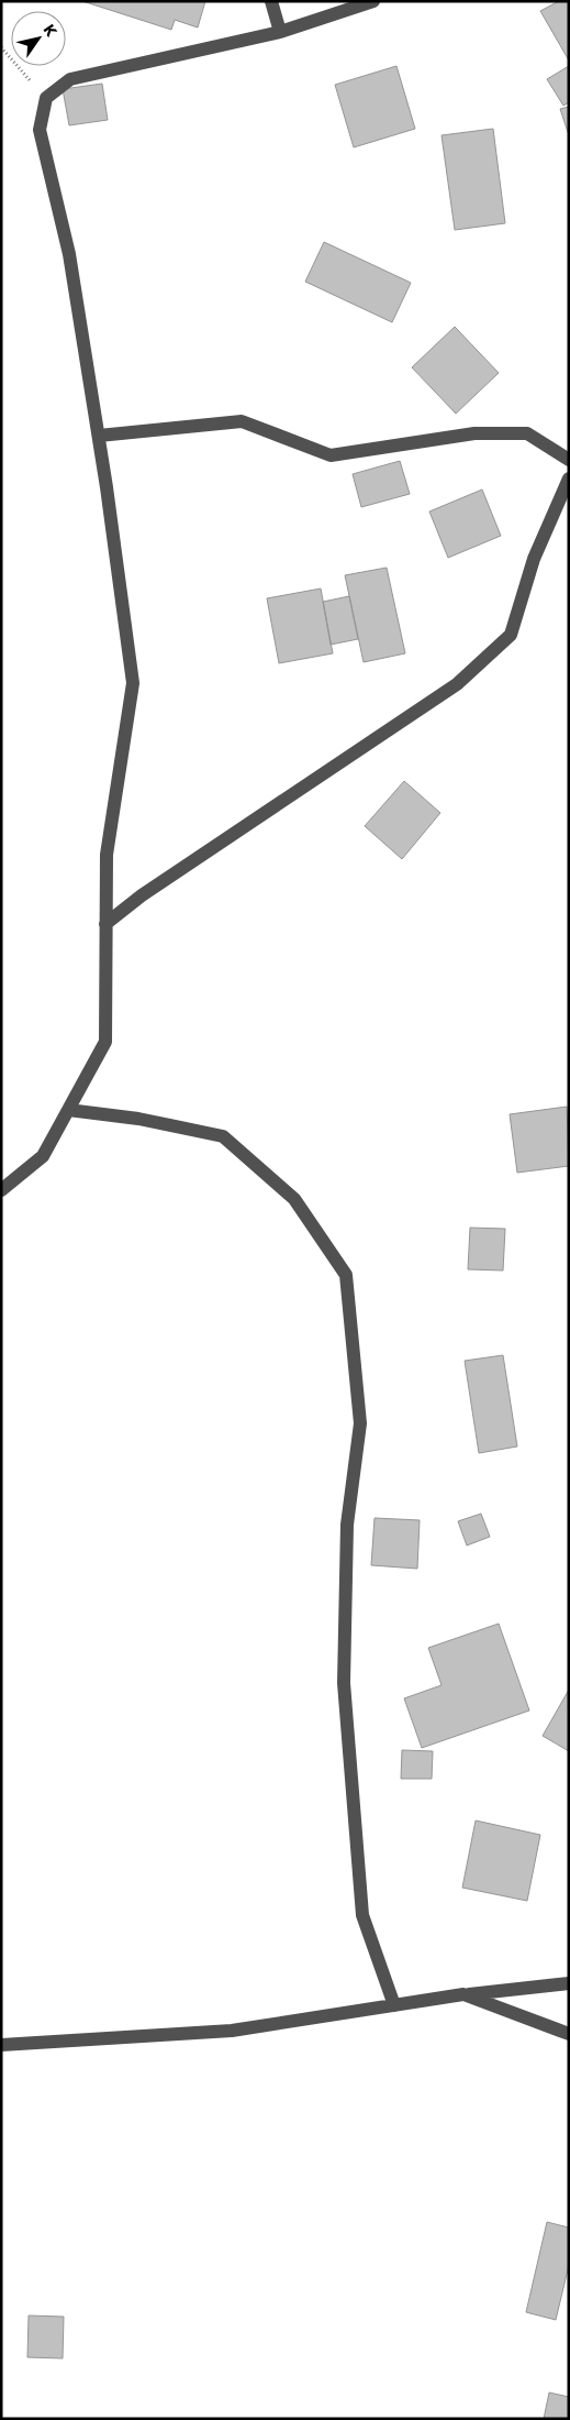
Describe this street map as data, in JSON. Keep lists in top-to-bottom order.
{
  "north": "top right"
}
